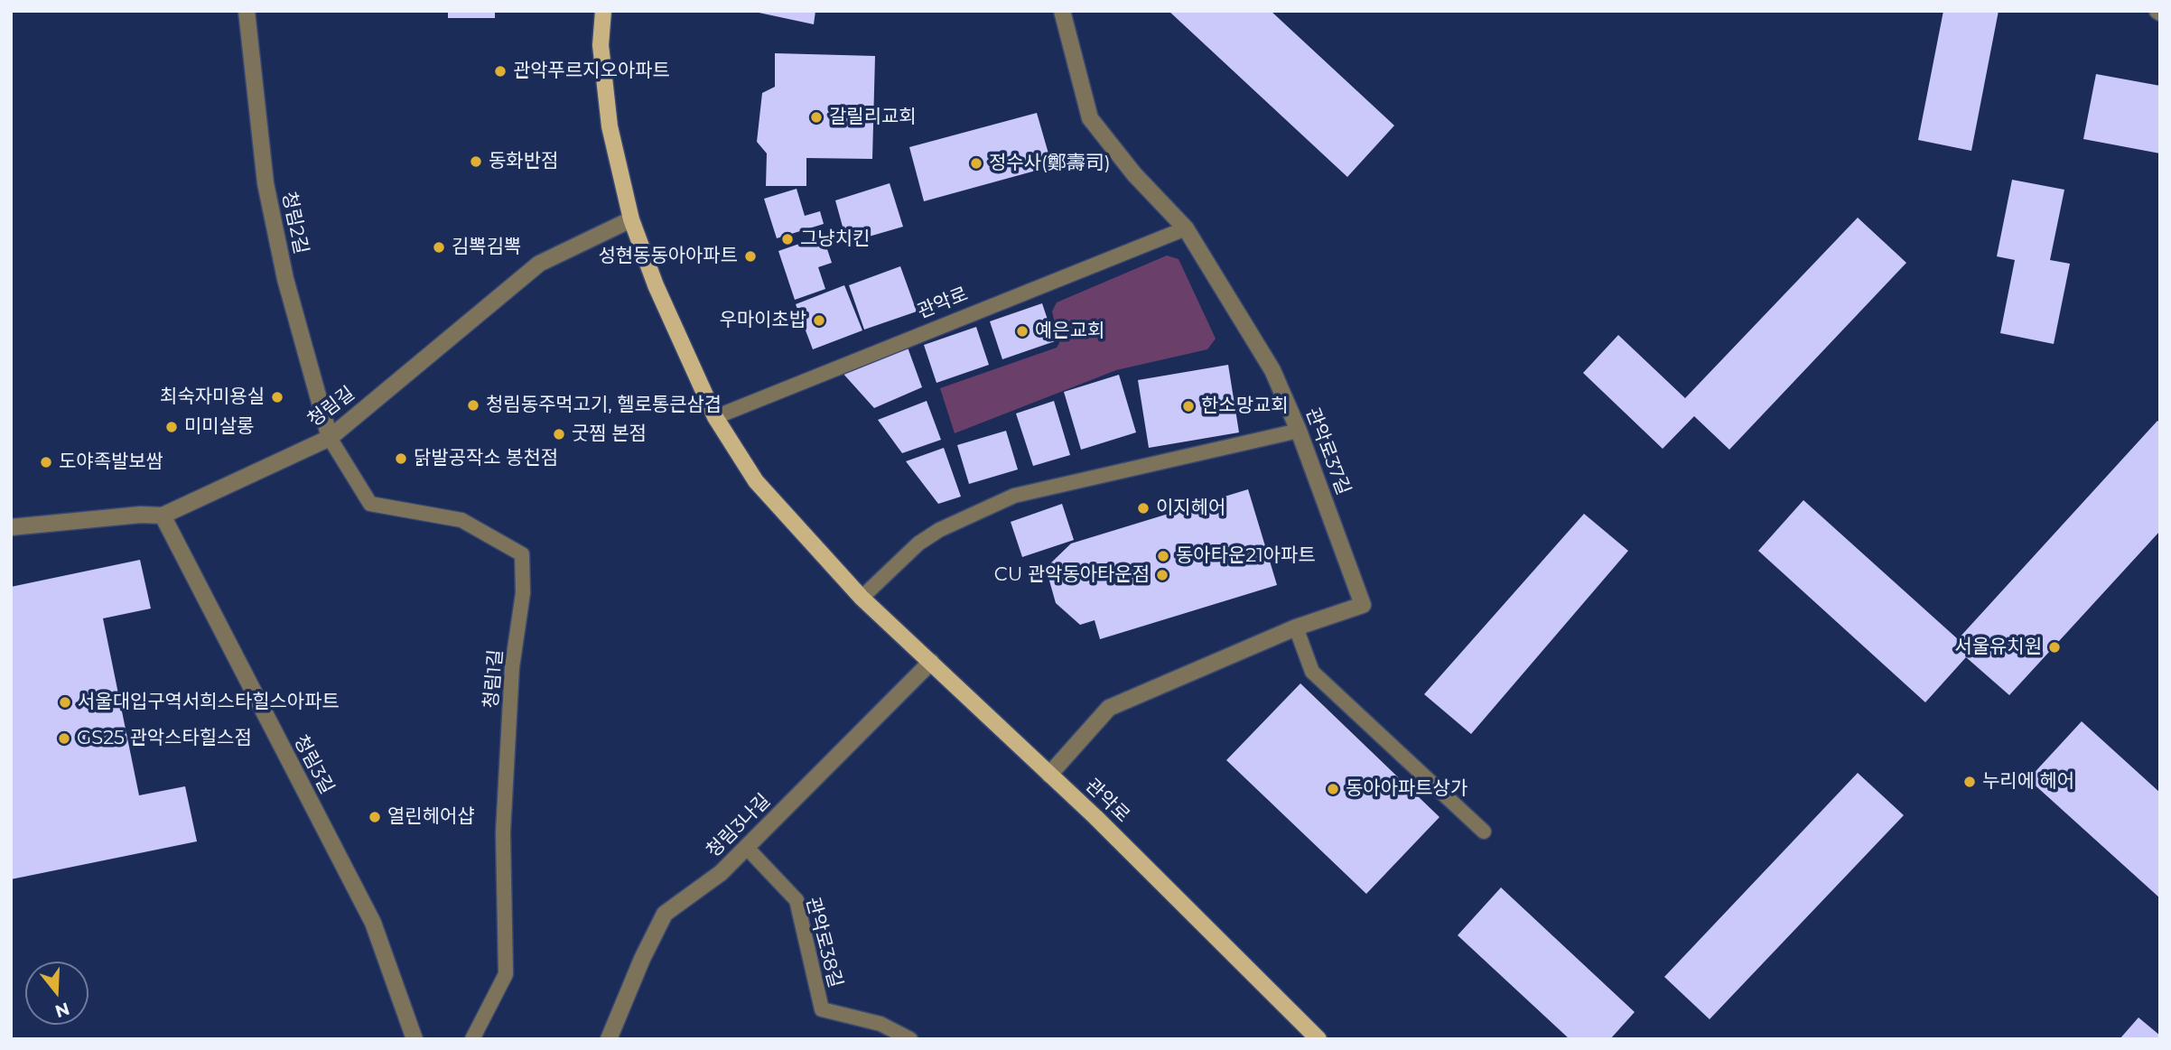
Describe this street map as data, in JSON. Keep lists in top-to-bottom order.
{
  "streets": {
    "main road": ["관악로"],
    "street": [
      "청림2길",
      "청림길",
      "관악로37길",
      "청림3길",
      "청림3나길"
    ],
    "lane": ["청림1길", "관악로38길"]
  },
  "crossings": [
    ["청림2길", "청림길"],
    ["청림2길", "청림1길"],
    ["관악로", "청림길"],
    ["관악로", "관악로37길"],
    ["관악로", "청림3나길"],
    ["청림길", "청림1길"],
    ["청림길", "청림3길"],
    ["청림3나길", "관악로38길"]
  ],
  "places": [
    "관악푸르지오아파트",
    "갈릴리교회",
    "동화반점",
    "정수사(鄭壽司)",
    "그냥치킨",
    "김뽁김뽁",
    "성현동동아아파트",
    "우마이초밥",
    "예은교회",
    "최숙자미용실",
    "청림동주먹고기, 헬로통큰삼겹",
    "한소망교회",
    "미미살롱",
    "굿찜 본점",
    "닭발공작소 봉천점",
    "도야족발보쌈",
    "이지헤어",
    "동아타운21아파트",
    "CU 관악동아타운점",
    "서울유치원",
    "서울대입구역서희스타힐스아파트",
    "GS25 관악스타힐스점",
    "누리에 헤어",
    "동아아파트상가",
    "열린헤어샵"
  ],
  "north": "bottom"
}
